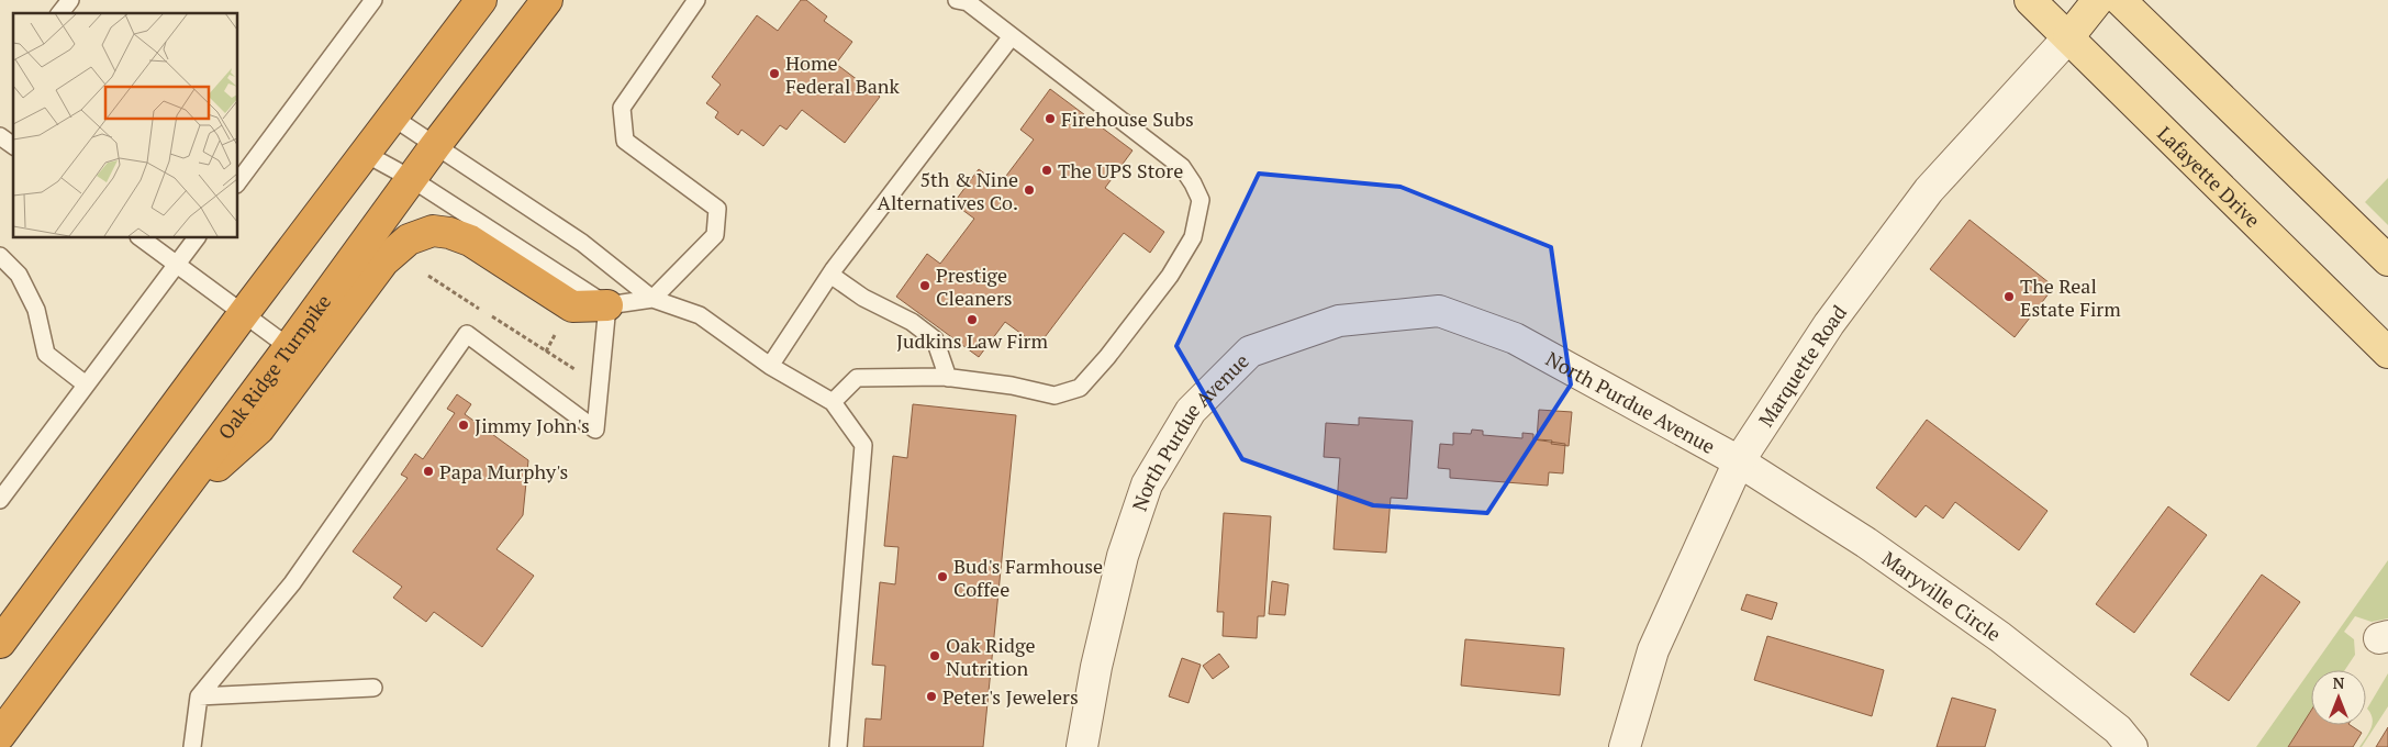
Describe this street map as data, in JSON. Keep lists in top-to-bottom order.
{
  "streets": {
    "highway": ["Oak Ridge Turnpike"],
    "main road": ["Lafayette Drive"],
    "street": ["Marquette Road", "North Purdue Avenue", "Maryville Circle"]
  },
  "crossings": [
    ["Lafayette Drive", "Marquette Road"],
    ["Marquette Road", "North Purdue Avenue"],
    ["Marquette Road", "Maryville Circle"],
    ["North Purdue Avenue", "Maryville Circle"]
  ],
  "places": [
    "Home Federal Bank",
    "Firehouse Subs",
    "The UPS Store",
    "5th & Nine Alternatives Co.",
    "Prestige Cleaners",
    "The Real Estate Firm",
    "Judkins Law Firm",
    "Jimmy John's",
    "Papa Murphy's",
    "Bud's Farmhouse Coffee",
    "Oak Ridge Nutrition",
    "Peter's Jewelers"
  ],
  "north": "top"
}
